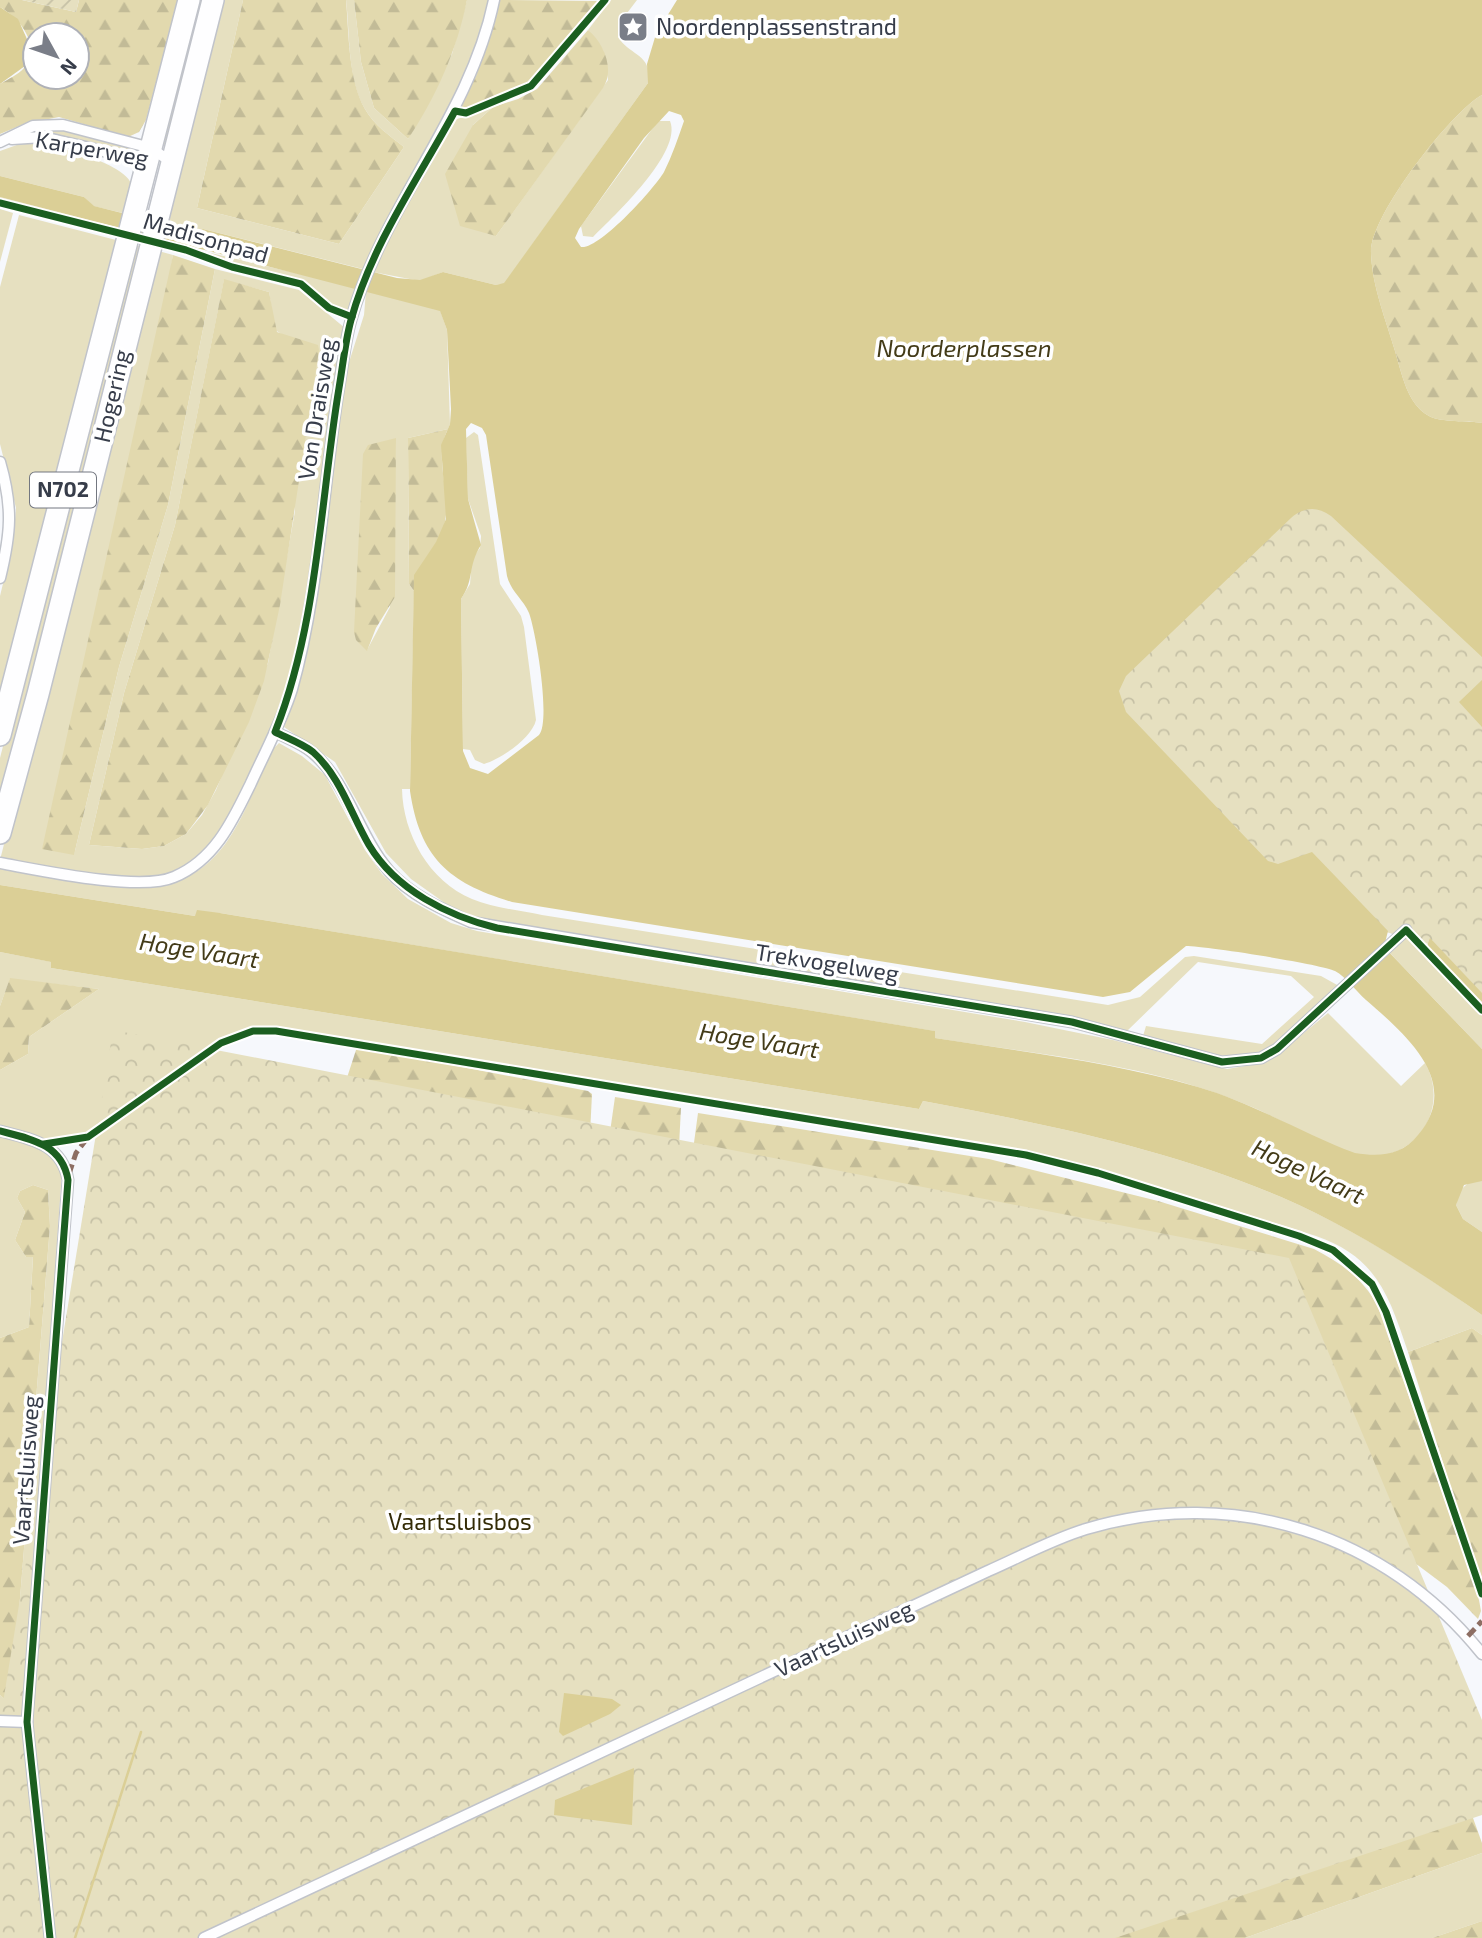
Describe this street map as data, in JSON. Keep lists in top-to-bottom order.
{
  "streets": {
    "highway": ["Hogering", "N702"],
    "street": [
      "Karperweg",
      "Von Draisweg",
      "Trekvogelweg",
      "Vaartsluisweg"
    ],
    "cycle path": ["Madisonpad"]
  },
  "crossings": [
    ["Karperweg", "Hogering"],
    ["Von Draisweg", "Trekvogelweg"]
  ],
  "water": ["Noorderplassen", "Hoge Vaart"],
  "parks": ["Vaartsluisbos"],
  "places": {
    "place": ["Noordenplassenstrand"]
  },
  "north": "bottom right"
}
